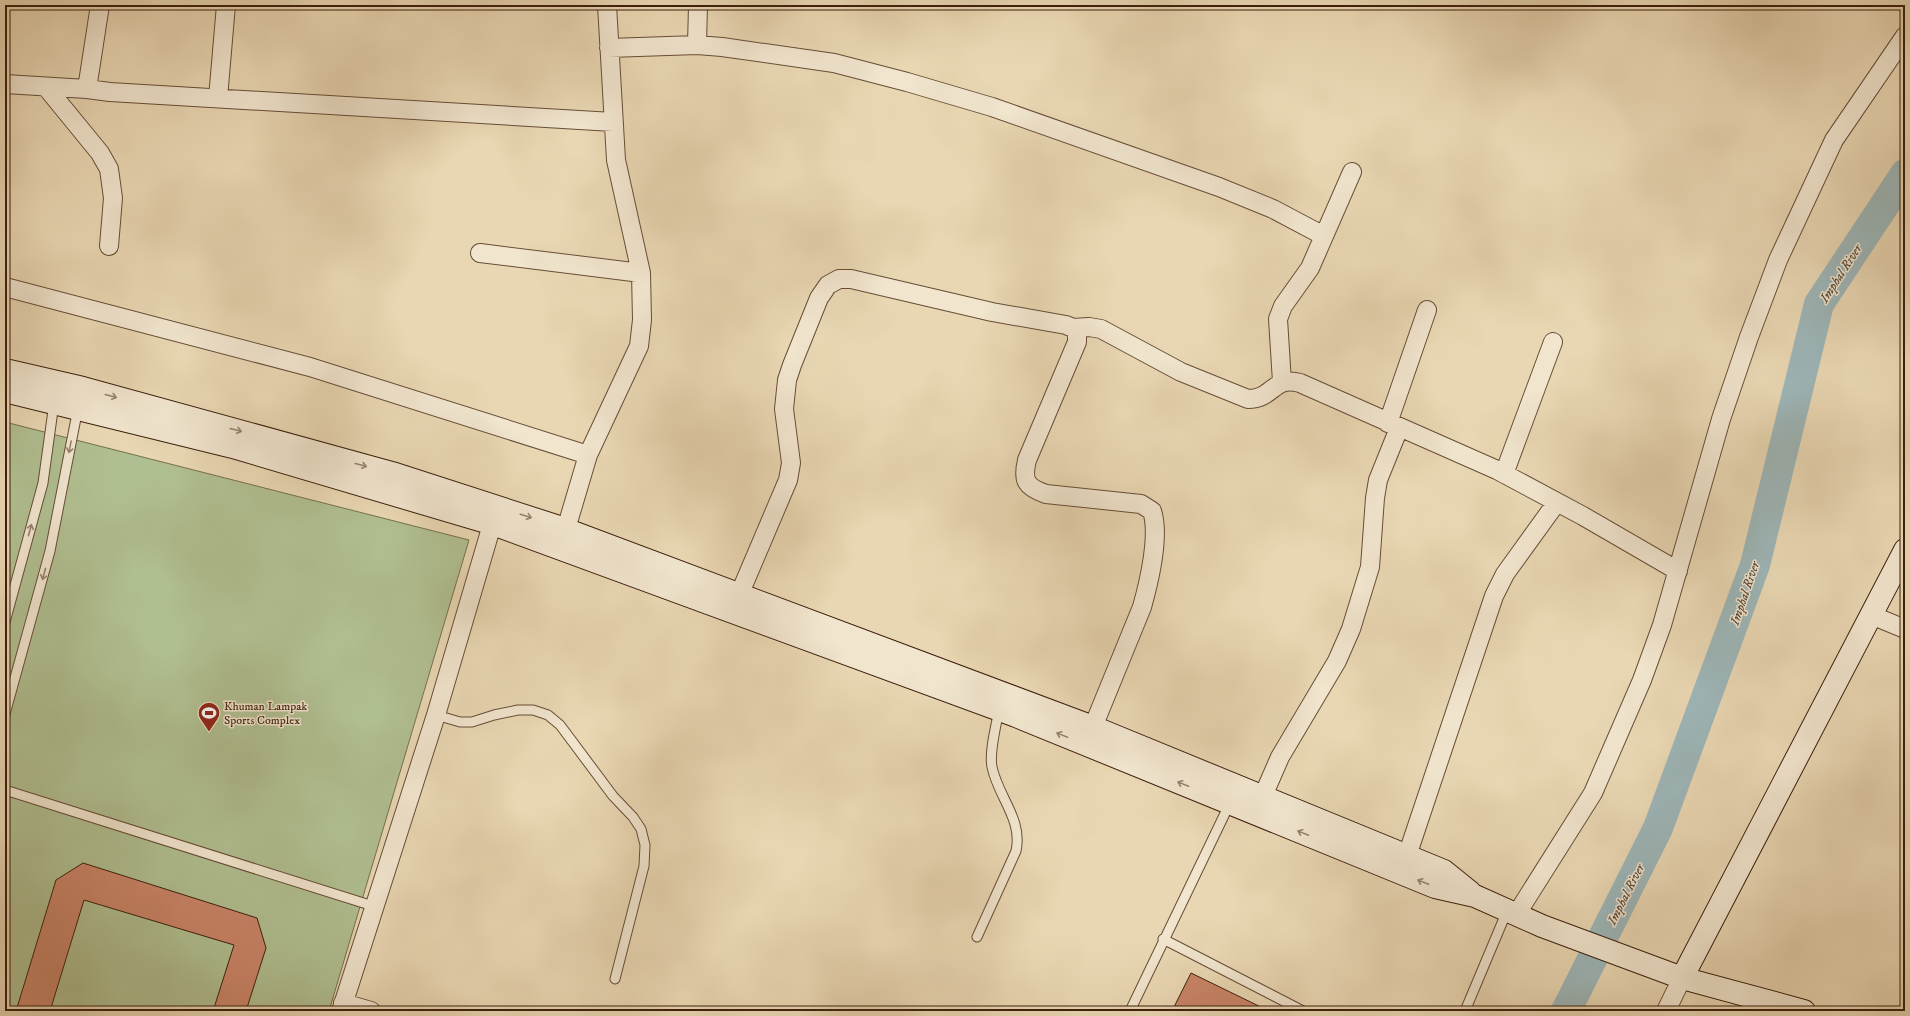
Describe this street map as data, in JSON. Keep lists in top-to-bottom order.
{
  "water": ["Imphal River"],
  "places": {
    "sports": ["Khuman Lampak Sports Complex"]
  }
}
